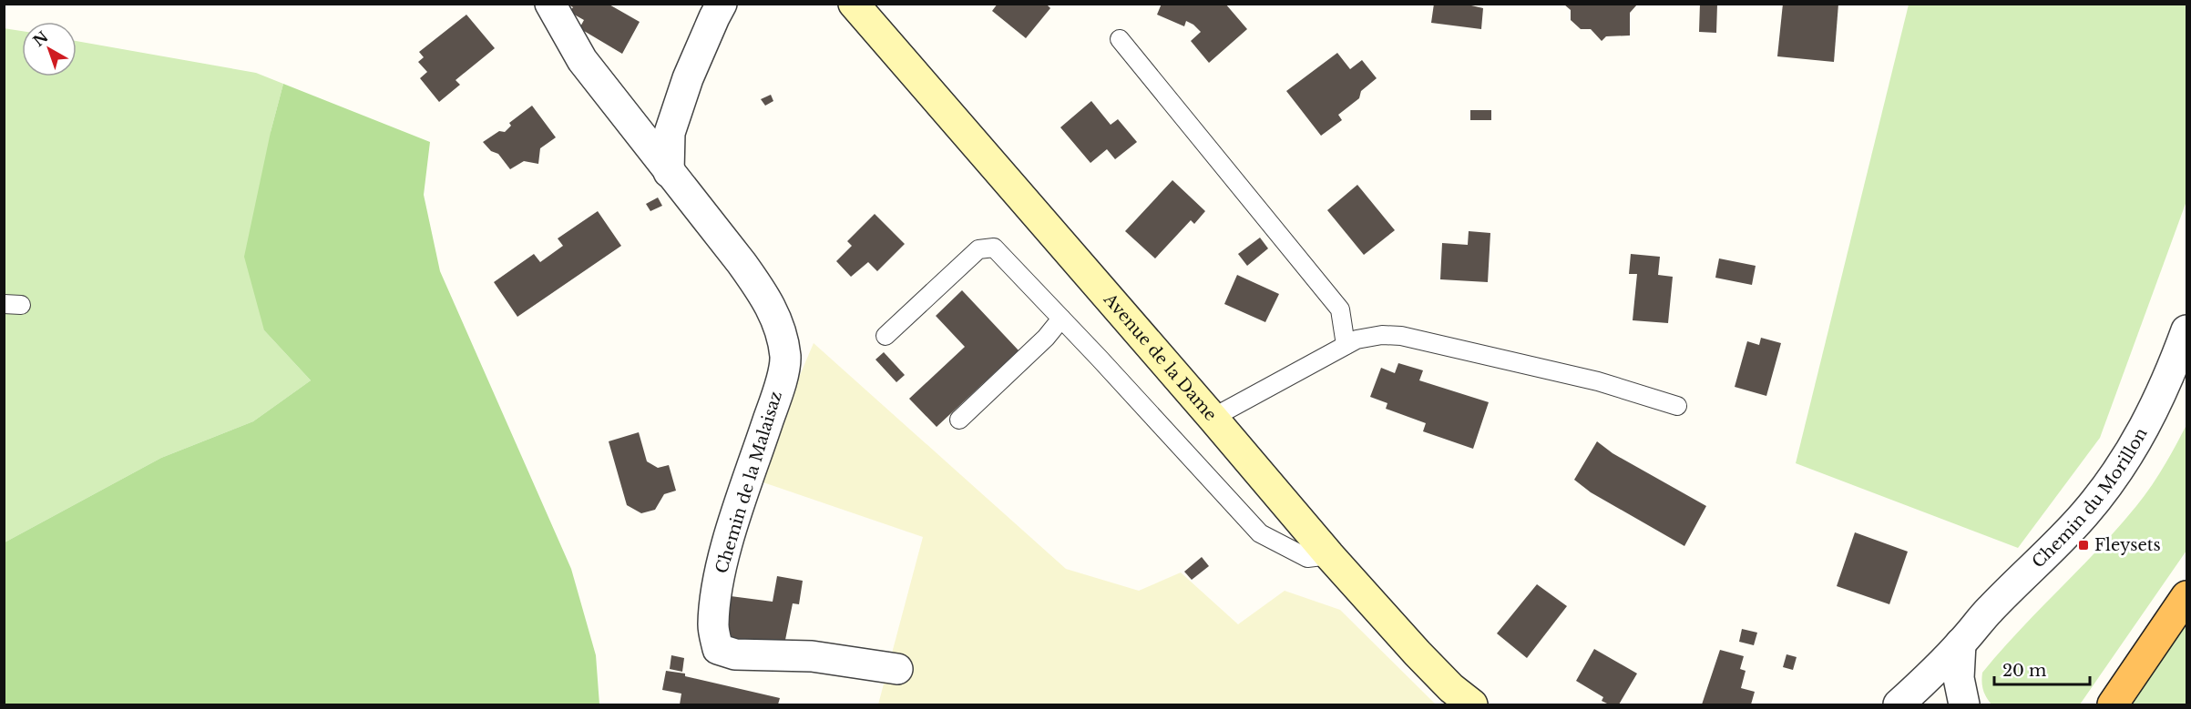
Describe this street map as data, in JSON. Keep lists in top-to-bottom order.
{
  "streets": {
    "main road": ["Avenue de la Dame"],
    "street": ["Chemin de la Malaisaz", "Chemin du Morillon"]
  },
  "places": {
    "transit": ["Fleysets"]
  },
  "scale_bar": "20 m",
  "north": "top left"
}
